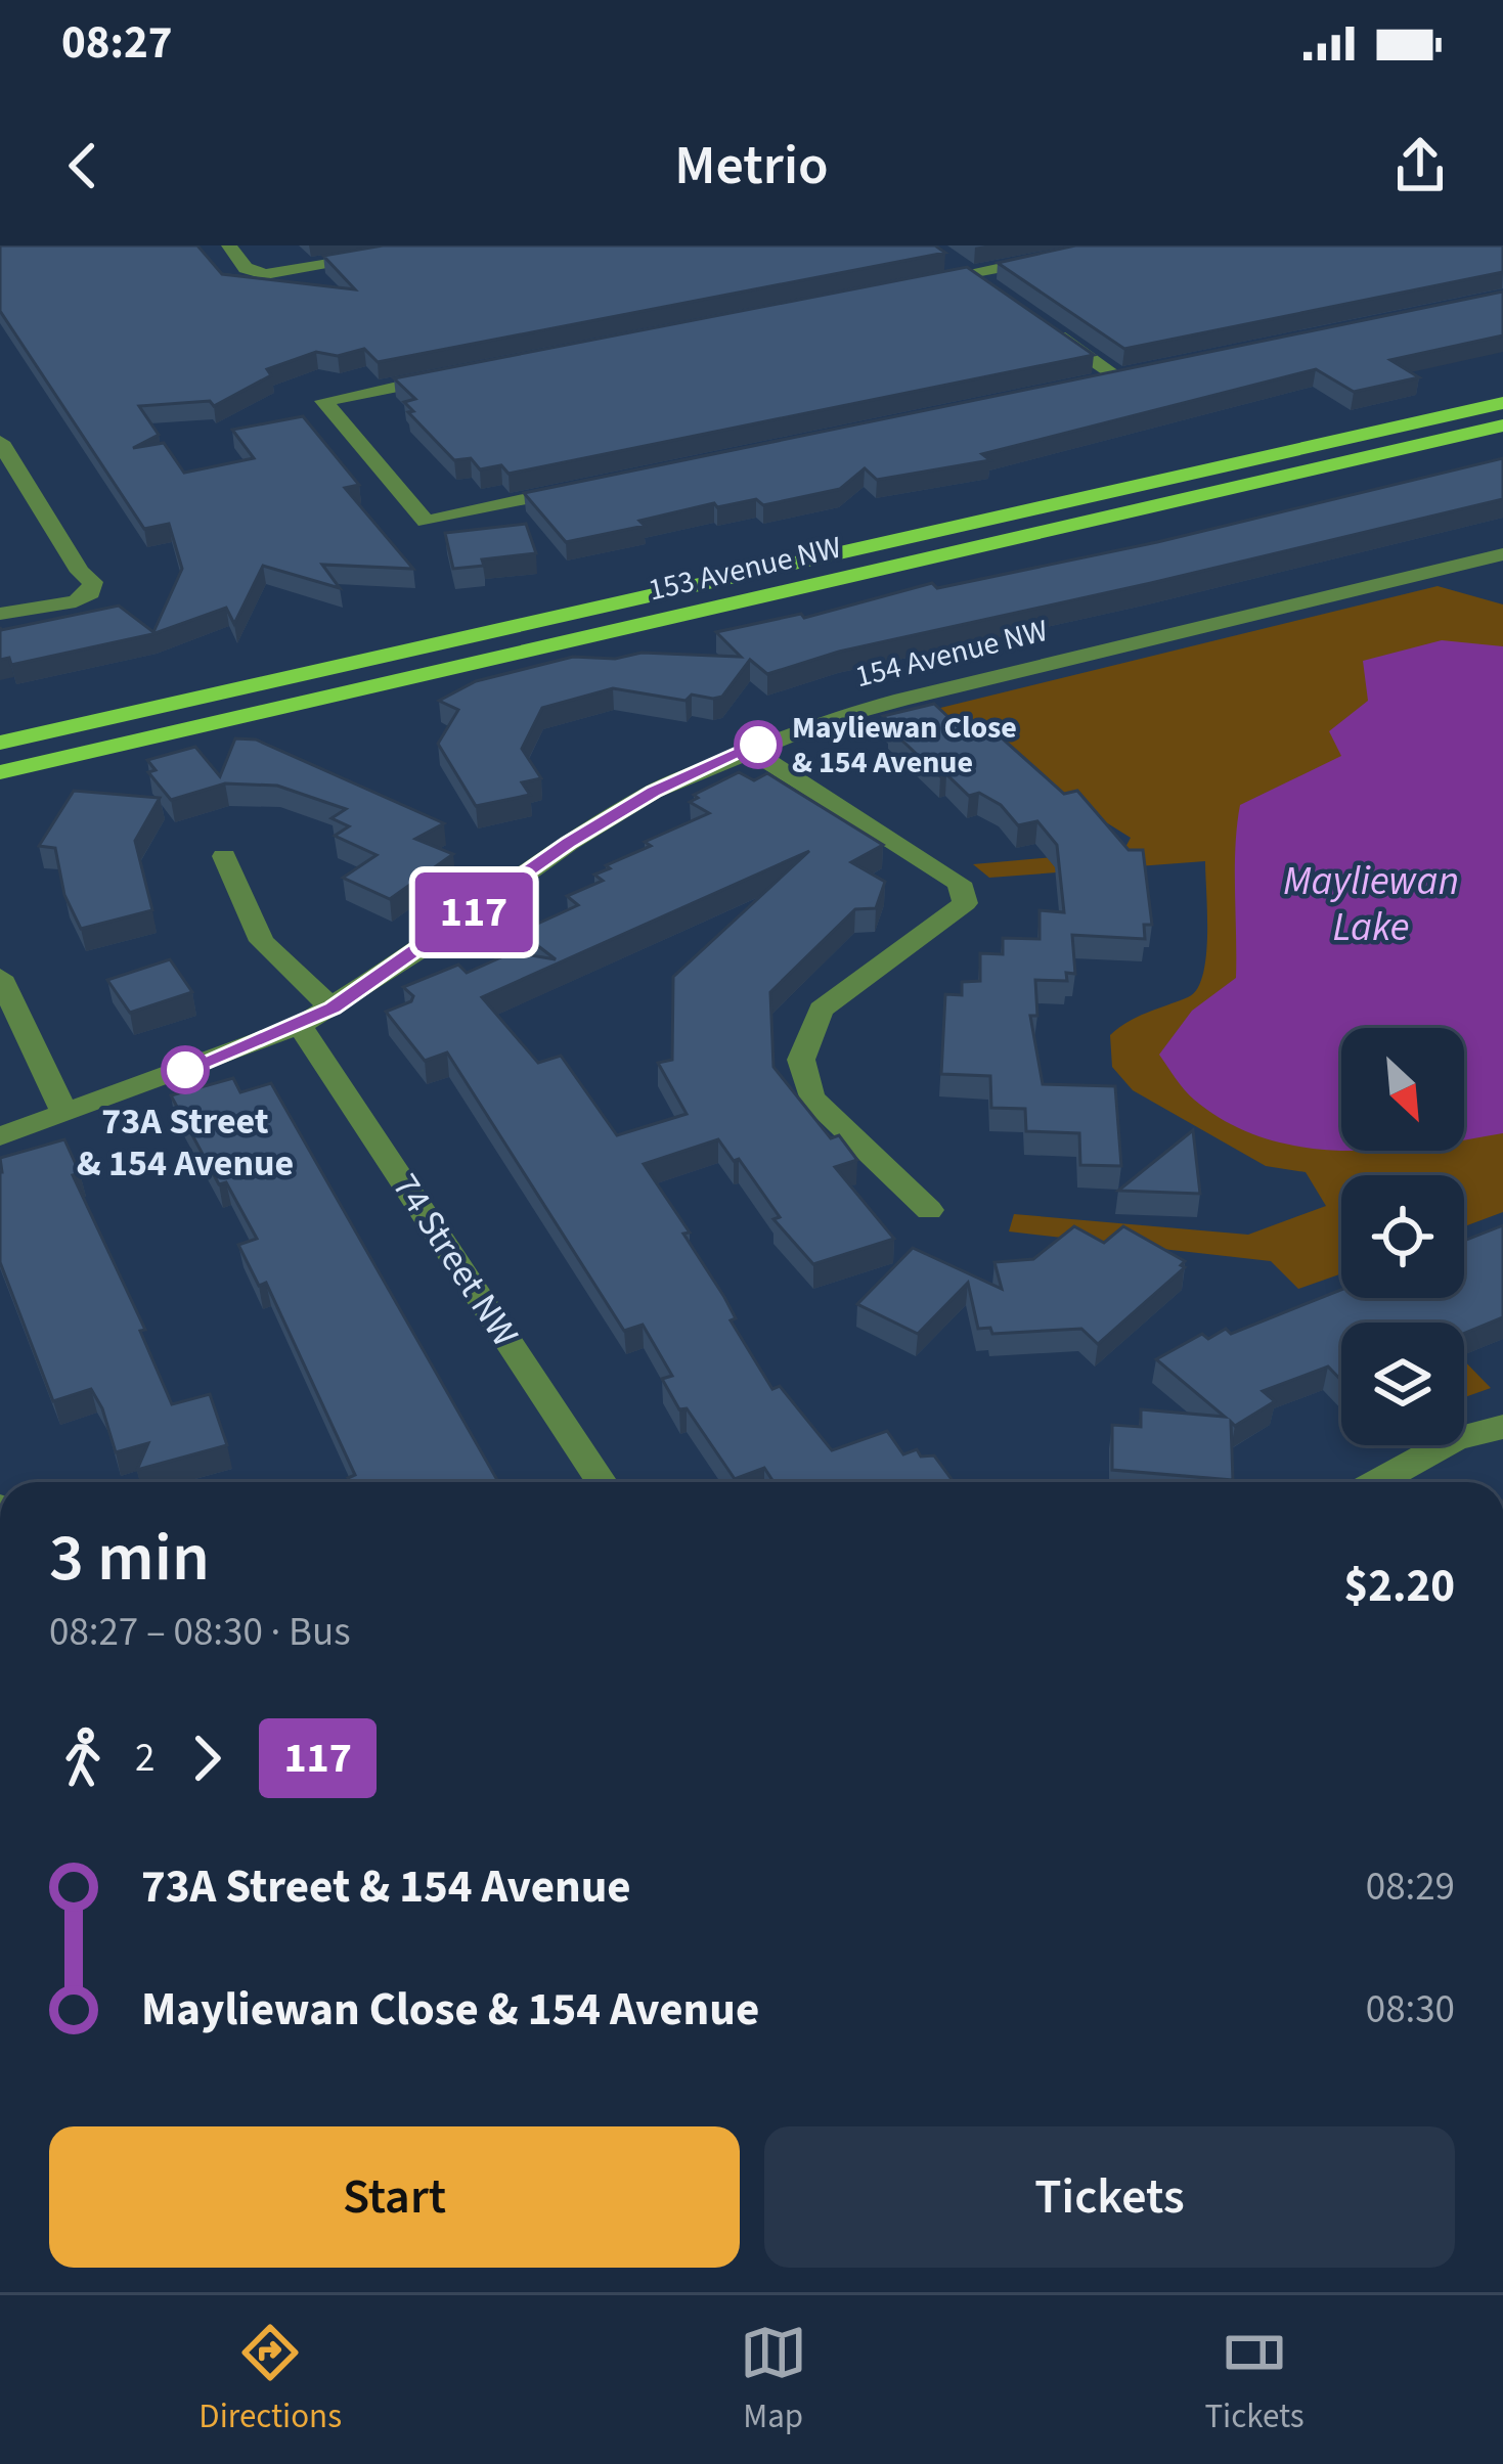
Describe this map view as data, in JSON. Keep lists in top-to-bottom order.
{
  "streets": {
    "main road": ["153 Avenue NW"],
    "street": ["154 Avenue NW", "74 Street NW"]
  },
  "crossings": [
    ["154 Avenue NW", "74 Street NW"]
  ],
  "water": ["Mayliewan Lake"],
  "places": ["Mayliewan Close & 154 Avenue", "73A Street & 154 Avenue"],
  "lines": ["bus line 117"],
  "north": "bottom right",
  "page": {
    "status": "08:27",
    "header": "Metrio",
    "on_map": "117",
    "heading": ["3 min", "08:27 – 08:30 · Bus", "$2.20"],
    "legs": ["2", "117"],
    "list": [
      {
        "name": "73A Street & 154 Avenue",
        "value": "08:29"
      },
      {
        "name": "Mayliewan Close & 154 Avenue",
        "value": "08:30"
      }
    ],
    "buttons": ["Start", "Tickets"],
    "tabs": ["Directions", "Map", "Tickets"]
  }
}
